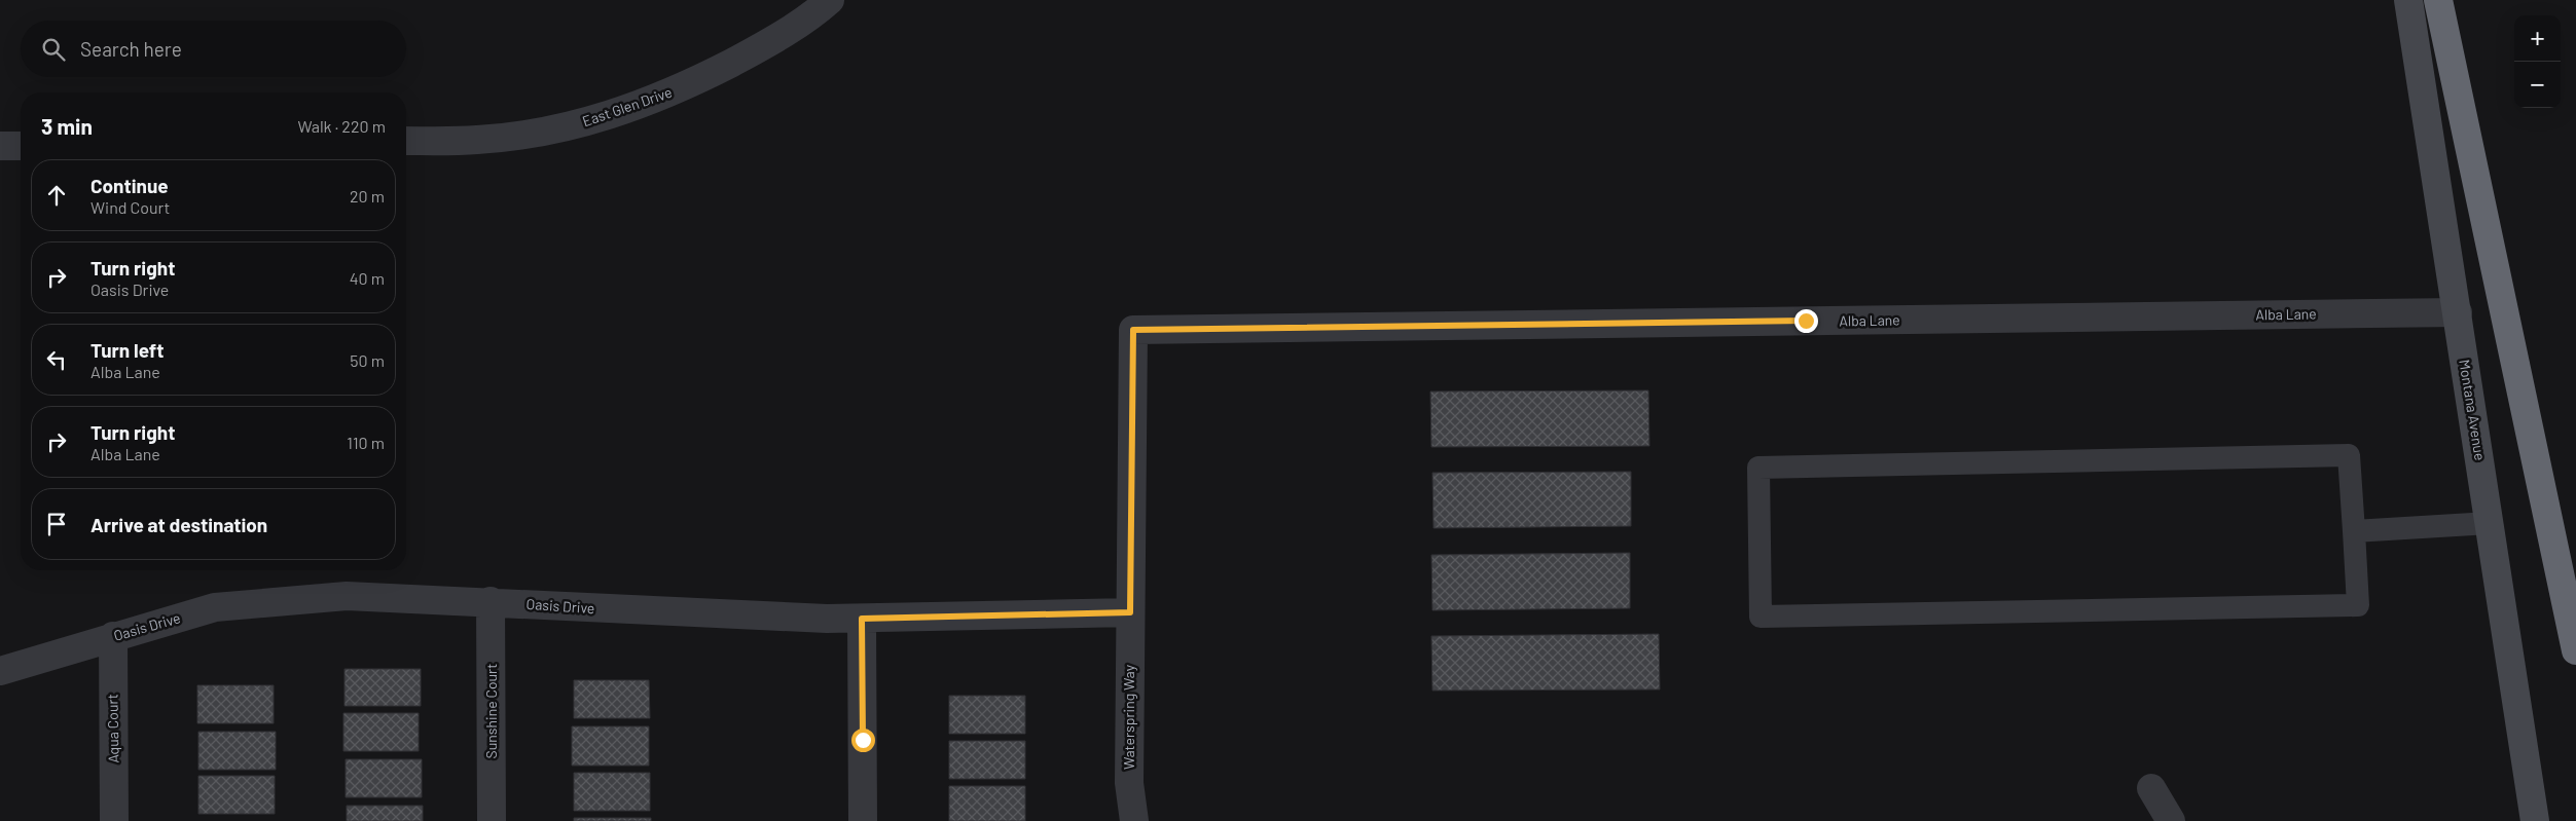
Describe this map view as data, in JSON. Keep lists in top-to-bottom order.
{
  "streets": {
    "main road": ["Montana Avenue"],
    "street": [
      "East Glen Drive",
      "Alba Lane",
      "Oasis Drive",
      "Sunshine Court",
      "Waterspring Way",
      "Aqua Court"
    ]
  },
  "crossings": [
    ["Alba Lane", "Montana Avenue"],
    ["Alba Lane", "Oasis Drive"],
    ["Alba Lane", "Waterspring Way"],
    ["Oasis Drive", "Sunshine Court"],
    ["Oasis Drive", "Waterspring Way"],
    ["Oasis Drive", "Aqua Court"]
  ],
  "page": {
    "map_buttons": ["+", "−"],
    "search": "Search here",
    "heading": ["3 min", "Walk · 220 m"],
    "list": [
      ["Continue", "Wind Court", "20 m"],
      ["Turn right", "Oasis Drive", "40 m"],
      ["Turn left", "Alba Lane", "50 m"],
      ["Turn right", "Alba Lane", "110 m"],
      "Arrive at destination"
    ]
  }
}
